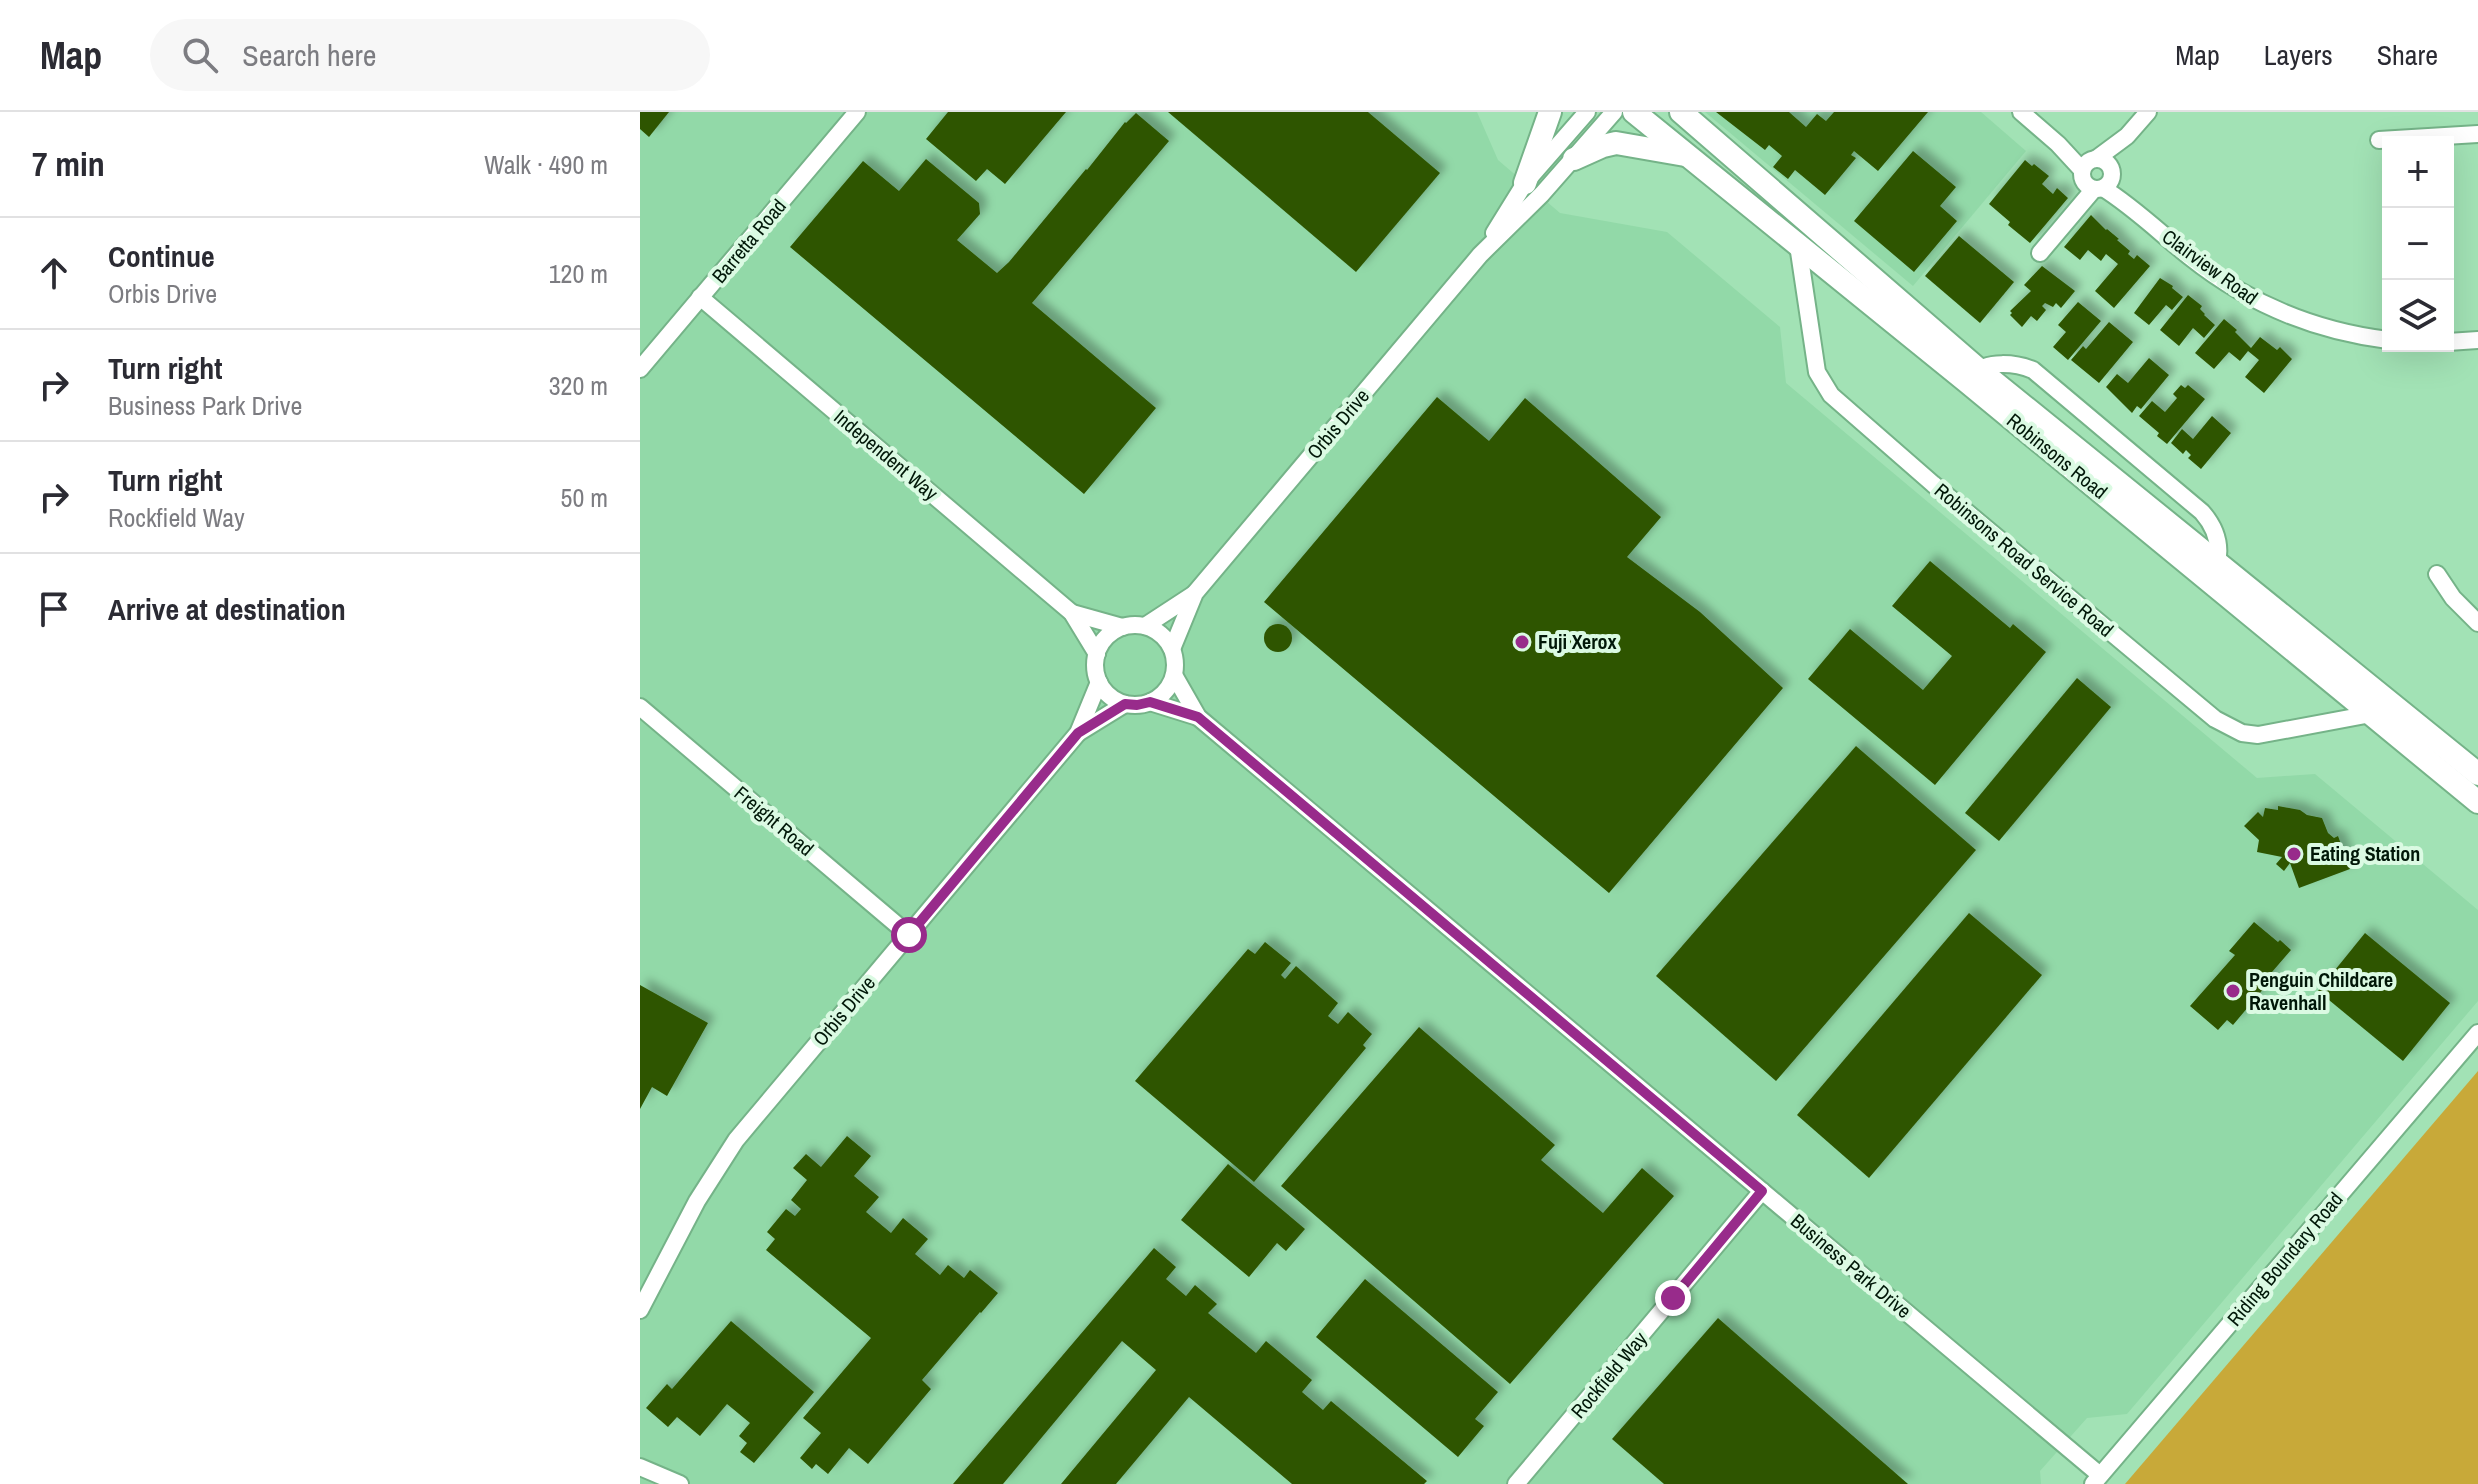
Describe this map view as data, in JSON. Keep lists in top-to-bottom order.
{
  "streets": {
    "main road": ["Robinsons Road"],
    "street": [
      "Barretta Road",
      "Clairview Road",
      "Orbis Drive",
      "Independent Way",
      "Robinsons Road Service Road",
      "Freight Road",
      "Riding Boundary Road",
      "Business Park Drive",
      "Rockfield Way"
    ]
  },
  "crossings": [
    ["Barretta Road", "Independent Way"],
    ["Orbis Drive", "Independent Way"],
    ["Orbis Drive", "Freight Road"],
    ["Orbis Drive", "Business Park Drive"],
    ["Independent Way", "Business Park Drive"],
    ["Robinsons Road", "Robinsons Road Service Road"],
    ["Riding Boundary Road", "Business Park Drive"],
    ["Business Park Drive", "Rockfield Way"]
  ],
  "places": ["Fuji Xerox", "Eating Station", "Penguin Childcare Ravenhall"],
  "page": {
    "header": "Map",
    "search": "Search here",
    "nav": ["Map", "Layers", "Share"],
    "heading": ["7 min", "Walk · 490 m"],
    "map_buttons": ["+", "−"],
    "list": [
      ["Continue", "Orbis Drive", "120 m"],
      ["Turn right", "Business Park Drive", "320 m"],
      ["Turn right", "Rockfield Way", "50 m"],
      "Arrive at destination"
    ]
  }
}
